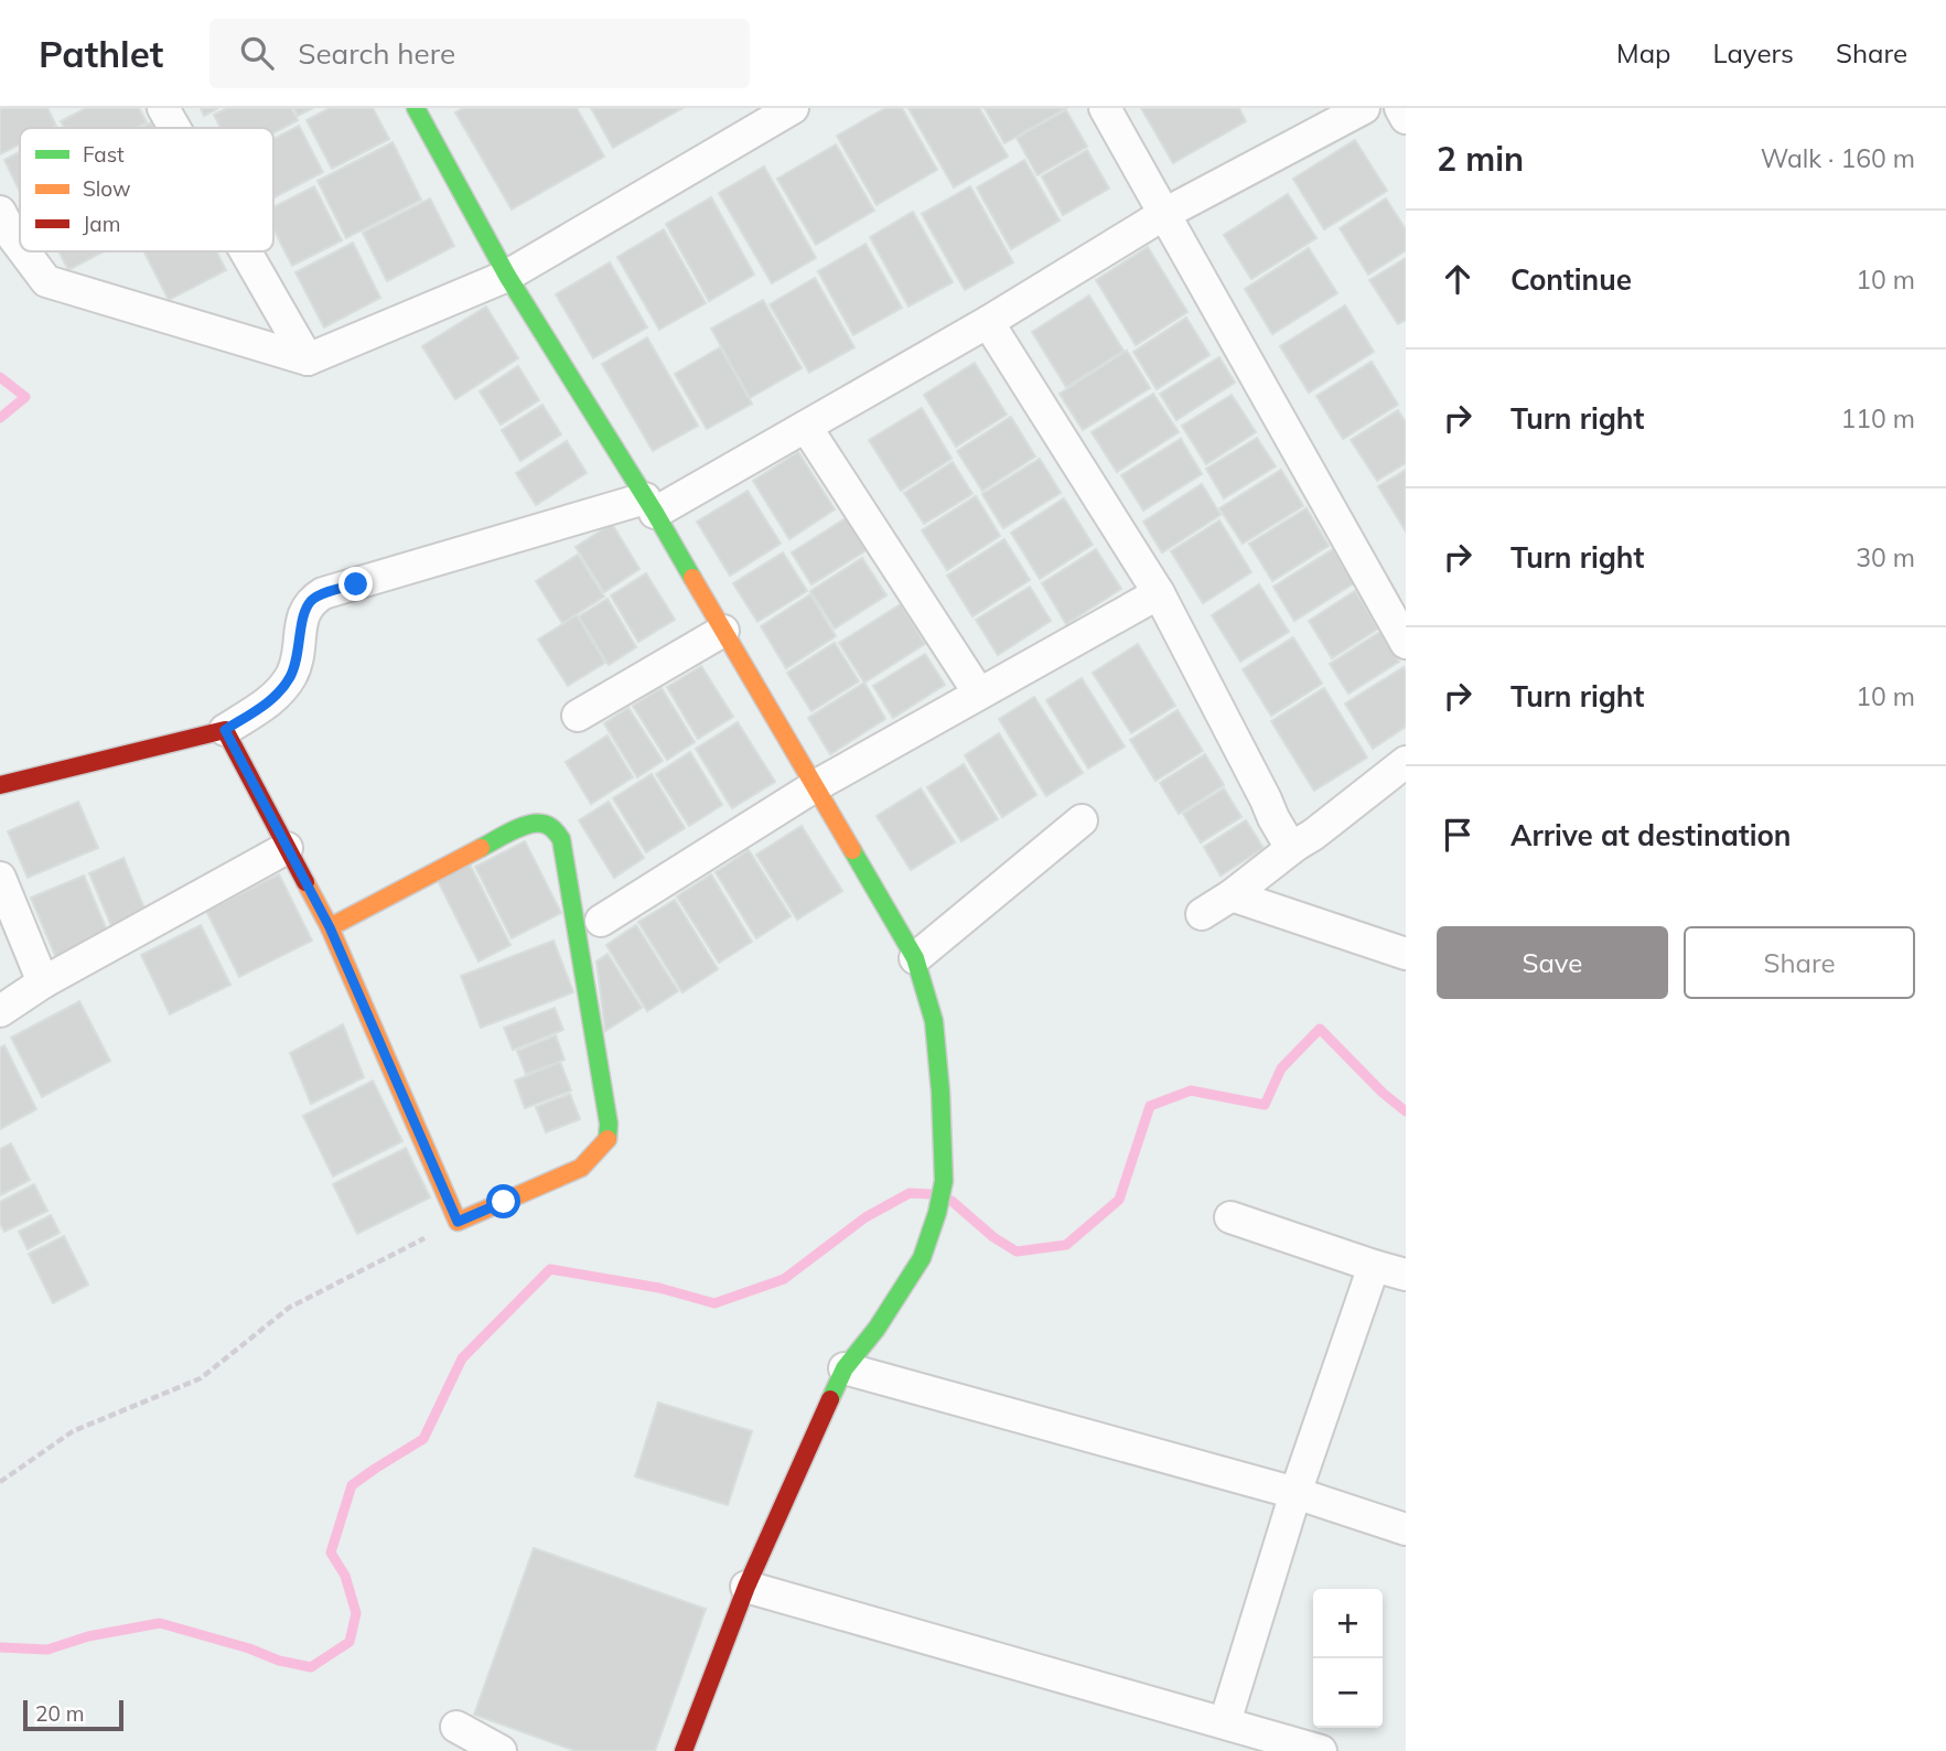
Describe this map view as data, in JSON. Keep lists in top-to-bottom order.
{
  "legend": ["Fast", "Slow", "Jam"],
  "scale_bar": "20 m",
  "page": {
    "header": "Pathlet",
    "search": "Search here",
    "nav": ["Map", "Layers", "Share"],
    "heading": ["2 min", "Walk · 160 m"],
    "list": [
      ["Continue", "10 m"],
      ["Turn right", "110 m"],
      ["Turn right", "30 m"],
      ["Turn right", "10 m"],
      "Arrive at destination"
    ],
    "buttons": ["Save", "Share"],
    "map_buttons": ["+", "−"],
    "scale": "20 m"
  }
}
